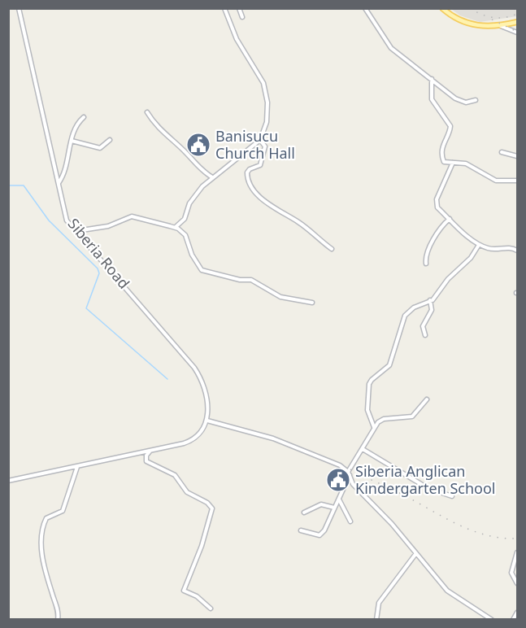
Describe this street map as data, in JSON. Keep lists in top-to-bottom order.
{
  "streets": {
    "street": ["Siberia Road"]
  },
  "places": {
    "public building": ["Banisucu Church Hall", "Siberia Anglican Kindergarten School"]
  }
}
